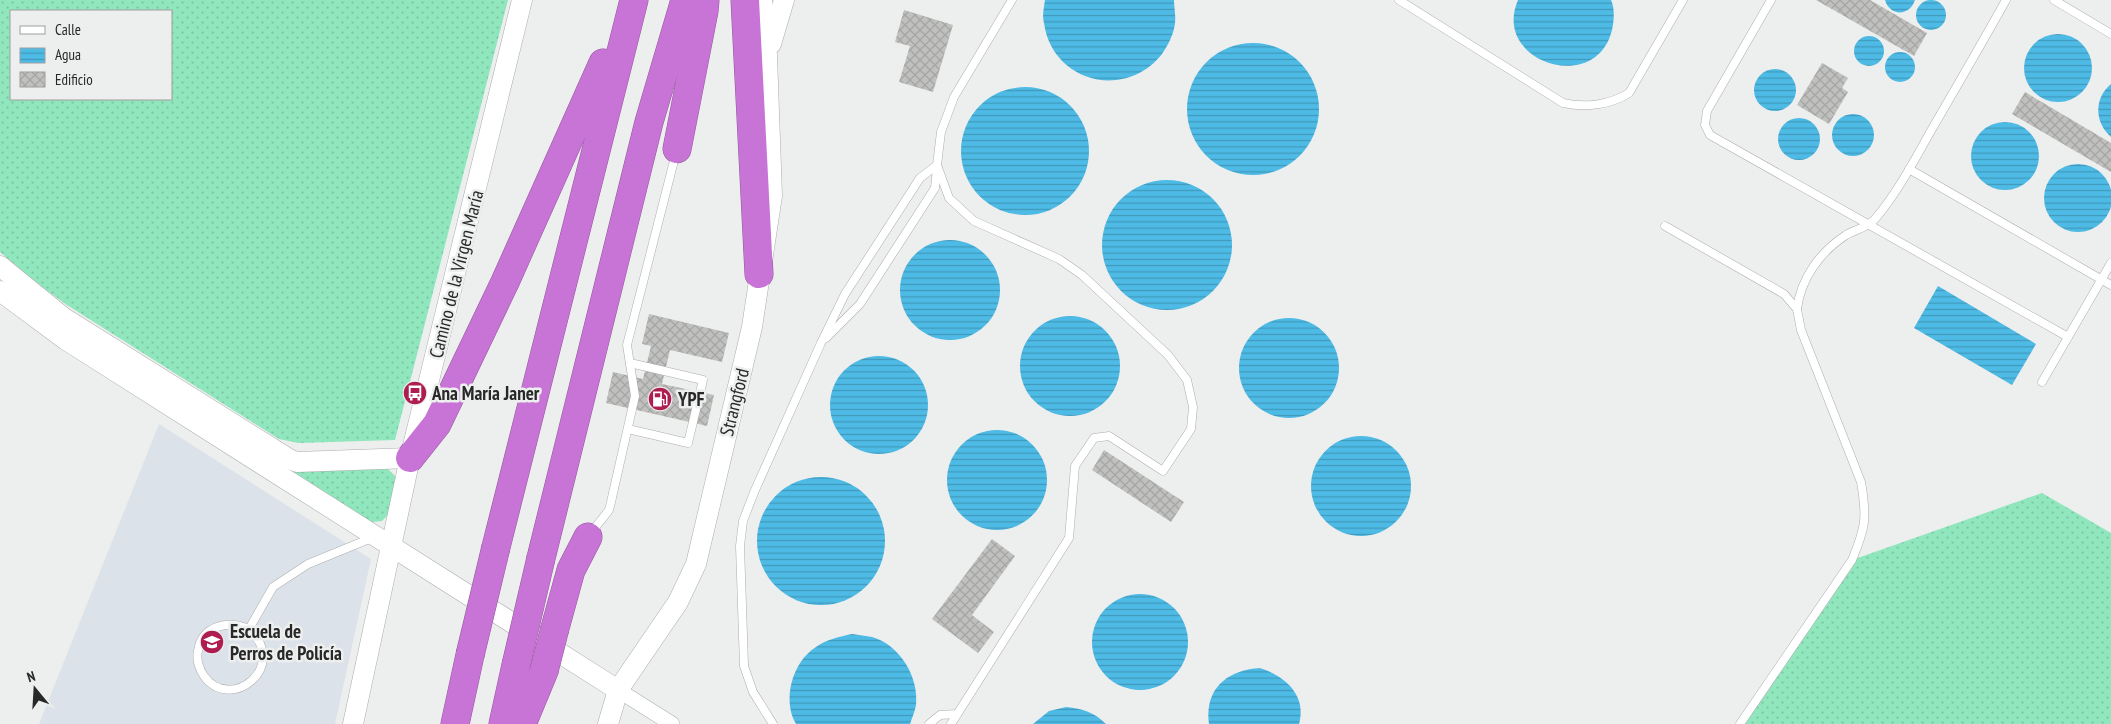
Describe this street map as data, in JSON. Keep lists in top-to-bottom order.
{
  "streets": {
    "street": ["Camino de la Virgen María", "Strangford"]
  },
  "places": {
    "bus stop": ["Ana María Janer"],
    "fuel station": ["YPF"],
    "school or university": ["Escuela de Perros de Policía"]
  },
  "legend": ["Calle", "Agua", "Edificio"],
  "north": "top"
}
